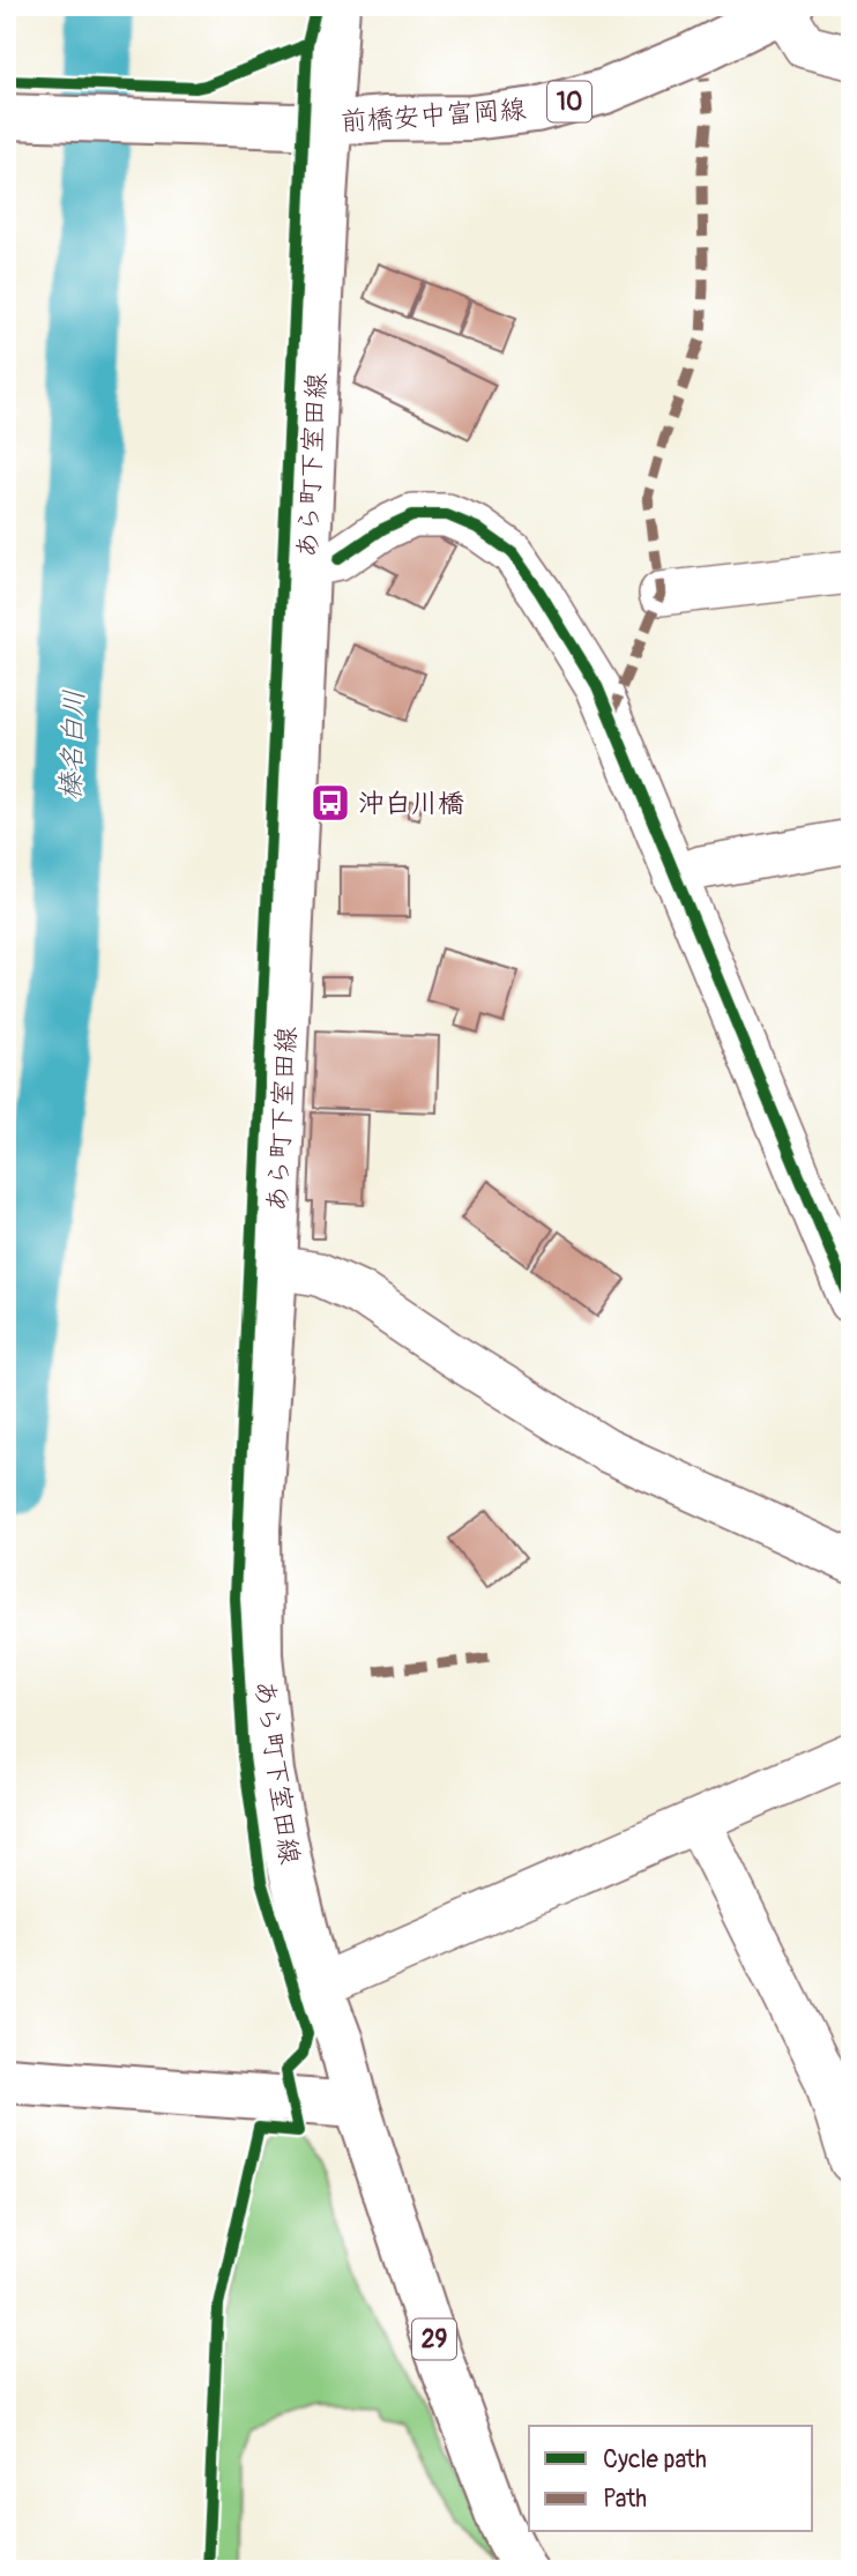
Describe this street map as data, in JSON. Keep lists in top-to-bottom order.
{
  "streets": {
    "main road": [
      "10",
      "前橋安中富岡線",
      "あら町下室田線",
      "29"
    ]
  },
  "crossings": [
    ["前橋安中富岡線", "あら町下室田線"]
  ],
  "water": ["榛名白川"],
  "places": {
    "bus stop": ["沖白川橋"]
  },
  "legend": ["Cycle path", "Path"]
}
